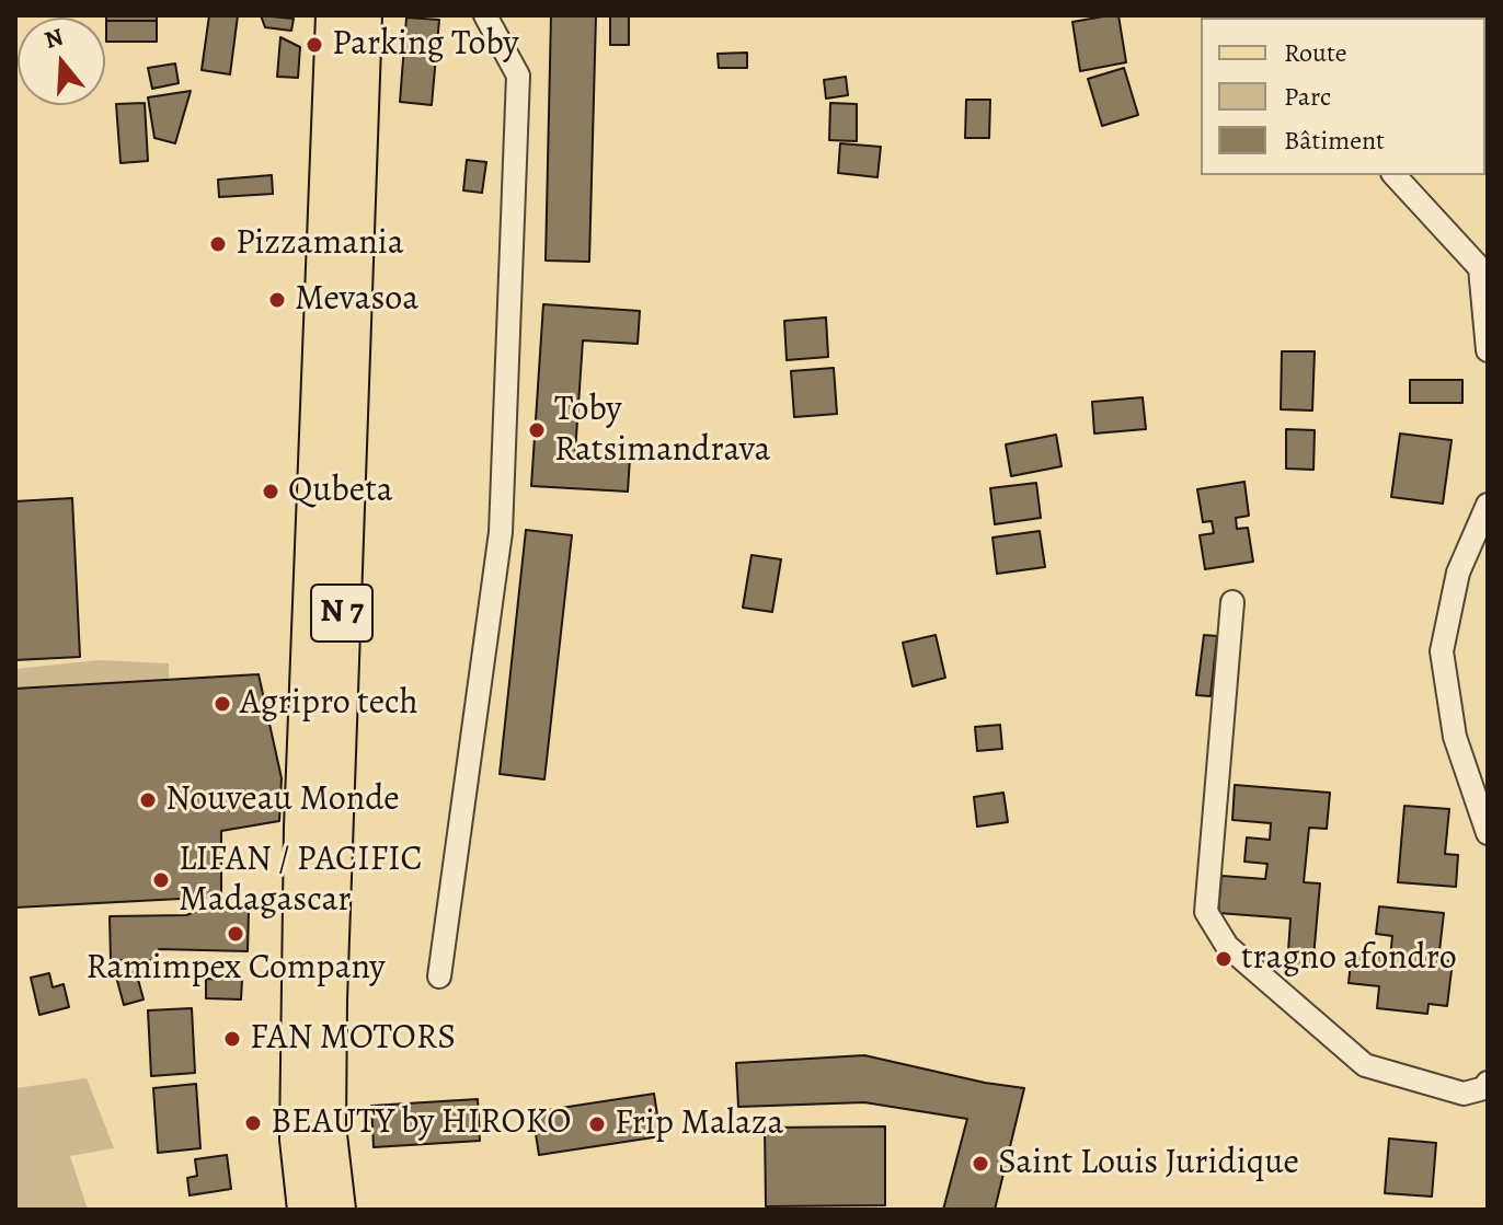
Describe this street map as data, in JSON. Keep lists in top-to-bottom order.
{
  "streets": {
    "main road": ["N 7"]
  },
  "places": [
    "Parking Toby",
    "Pizzamania",
    "Mevasoa",
    "Toby Ratsimandrava",
    "Qubeta",
    "Agripro tech",
    "Nouveau Monde",
    "LIFAN / PACIFIC Madagascar",
    "Ramimpex Company",
    "tragno afondro",
    "FAN MOTORS",
    "BEAUTY by HIROKO",
    "Frip Malaza",
    "Saint Louis Juridique"
  ],
  "legend": ["Route", "Parc", "Bâtiment"],
  "north": "top"
}
